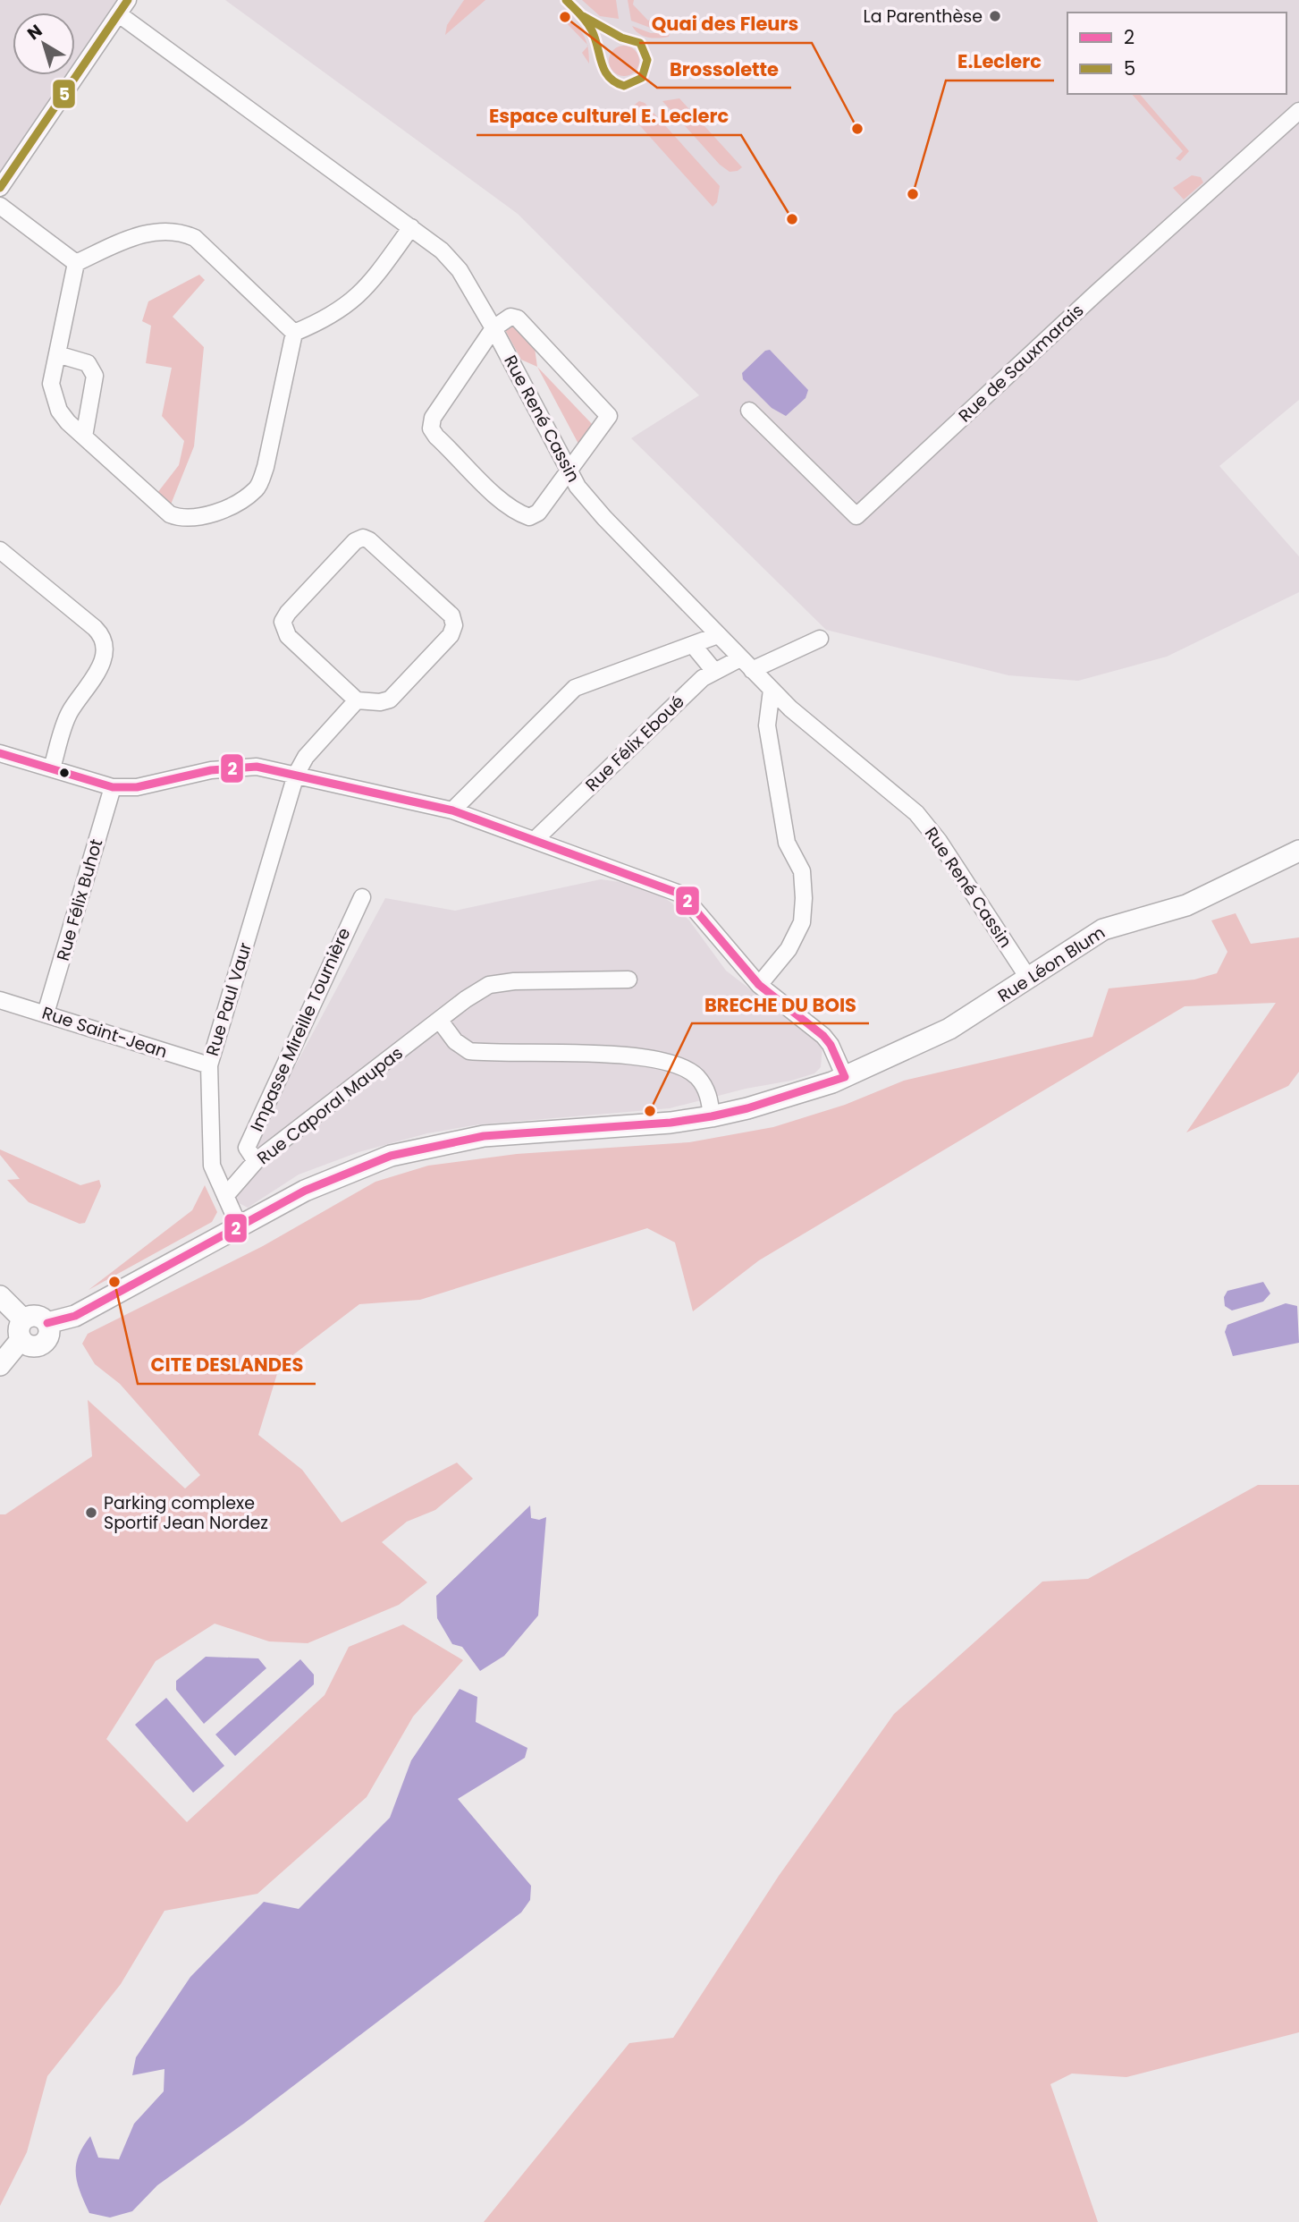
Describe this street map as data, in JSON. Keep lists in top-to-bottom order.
{
  "streets": {
    "street": [
      "Rue de Sauxmarais",
      "Rue René Cassin",
      "Rue Félix Eboué",
      "Rue Félix Buhot",
      "Rue Léon Blum",
      "Rue Paul Vaur",
      "Impasse Mireille Tournière",
      "Rue Saint-Jean",
      "Rue Caporal Maupas"
    ]
  },
  "crossings": [
    ["Rue René Cassin", "Rue Félix Eboué"],
    ["Rue René Cassin", "Rue Léon Blum"],
    ["Rue Félix Buhot", "Rue Saint-Jean"],
    ["Rue Léon Blum", "Rue Paul Vaur"],
    ["Rue Paul Vaur", "Rue Saint-Jean"],
    ["Rue Paul Vaur", "Rue Caporal Maupas"],
    ["Impasse Mireille Tournière", "Rue Caporal Maupas"]
  ],
  "places": [
    "La Parenthèse",
    "Brossolette",
    "Quai des Fleurs",
    "E.Leclerc",
    "Espace culturel E. Leclerc",
    "BRECHE DU BOIS",
    "CITE DESLANDES",
    "Parking complexe Sportif Jean Nordez"
  ],
  "lines": ["transit line 5", "transit line 2"],
  "legend": ["2", "5"],
  "north": "top left"
}
